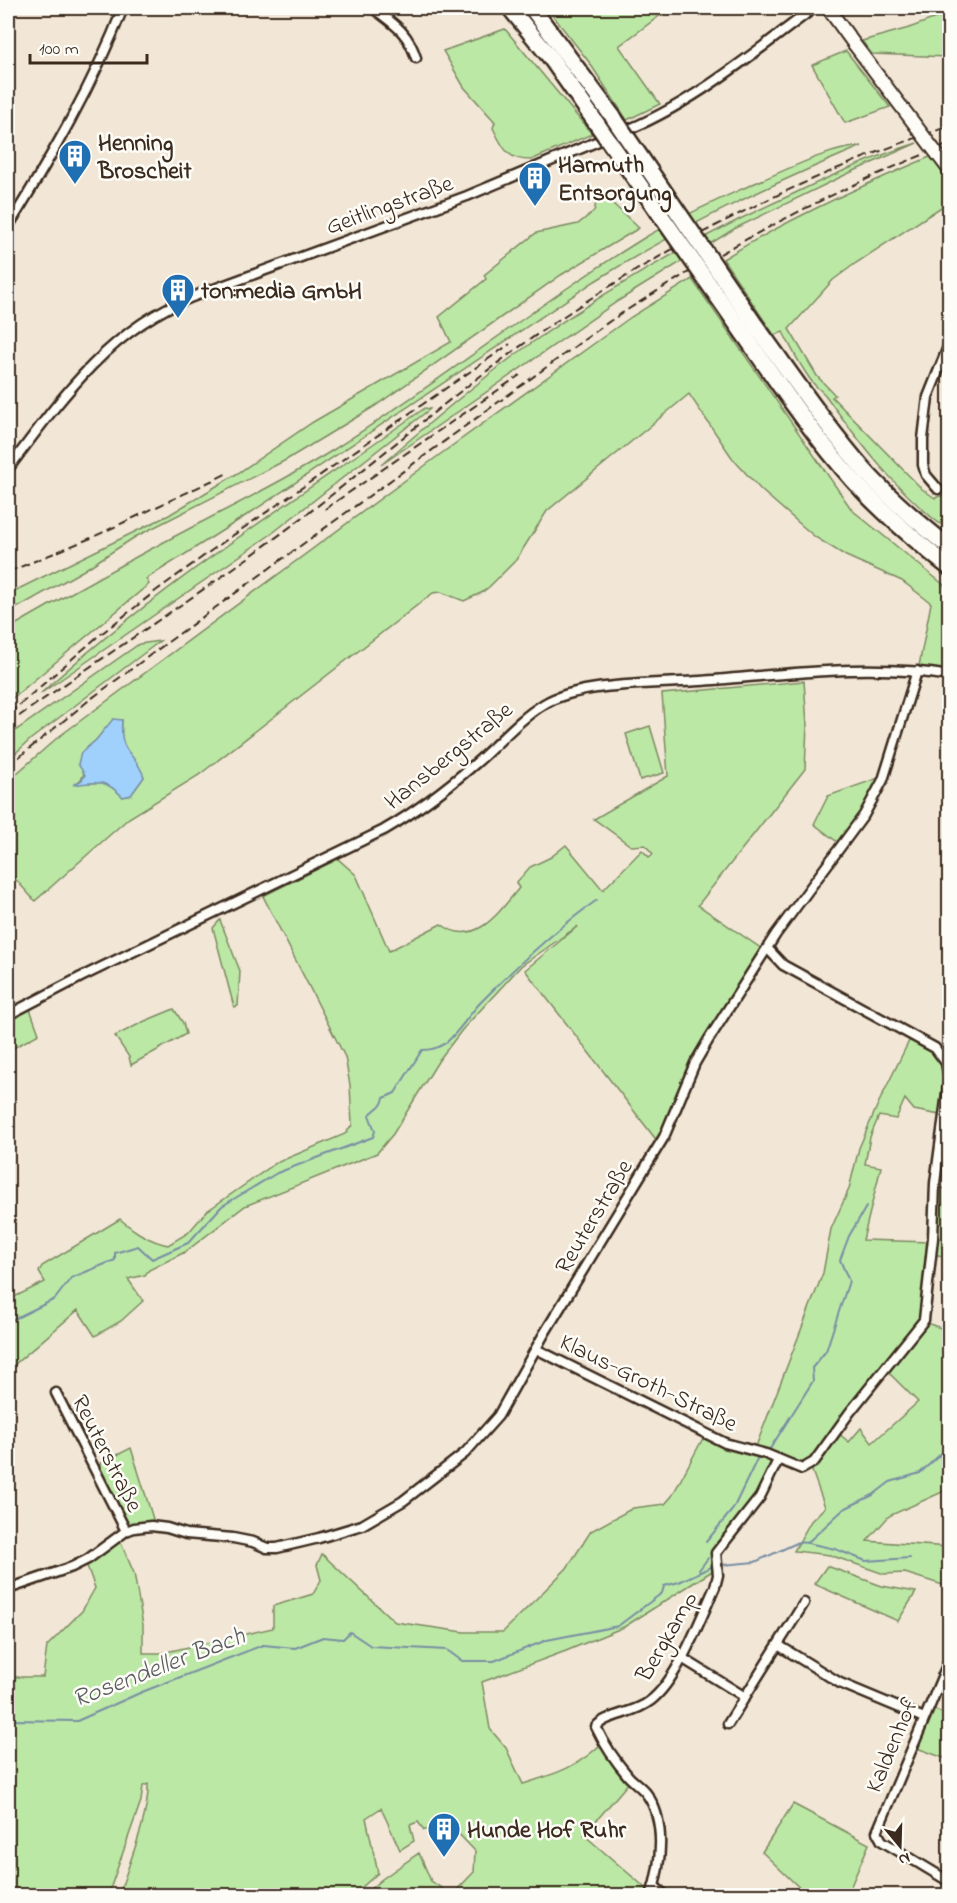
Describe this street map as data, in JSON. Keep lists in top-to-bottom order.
{
  "streets": {
    "street": [
      "Geitlingstraße",
      "Hansbergstraße",
      "Reuterstraße",
      "Klaus-Groth-Straße",
      "Bergkamp",
      "Kaldenhof"
    ]
  },
  "crossings": [
    ["Hansbergstraße", "Reuterstraße"],
    ["Reuterstraße", "Klaus-Groth-Straße"],
    ["Klaus-Groth-Straße", "Bergkamp"]
  ],
  "water": ["Rosendeller Bach"],
  "places": {
    "building": [
      "Henning Broscheit",
      "Harmuth Entsorgung",
      "ton:media GmbH",
      "Hunde Hof Ruhr"
    ]
  },
  "scale_bar": "100 m",
  "north": "bottom"
}
